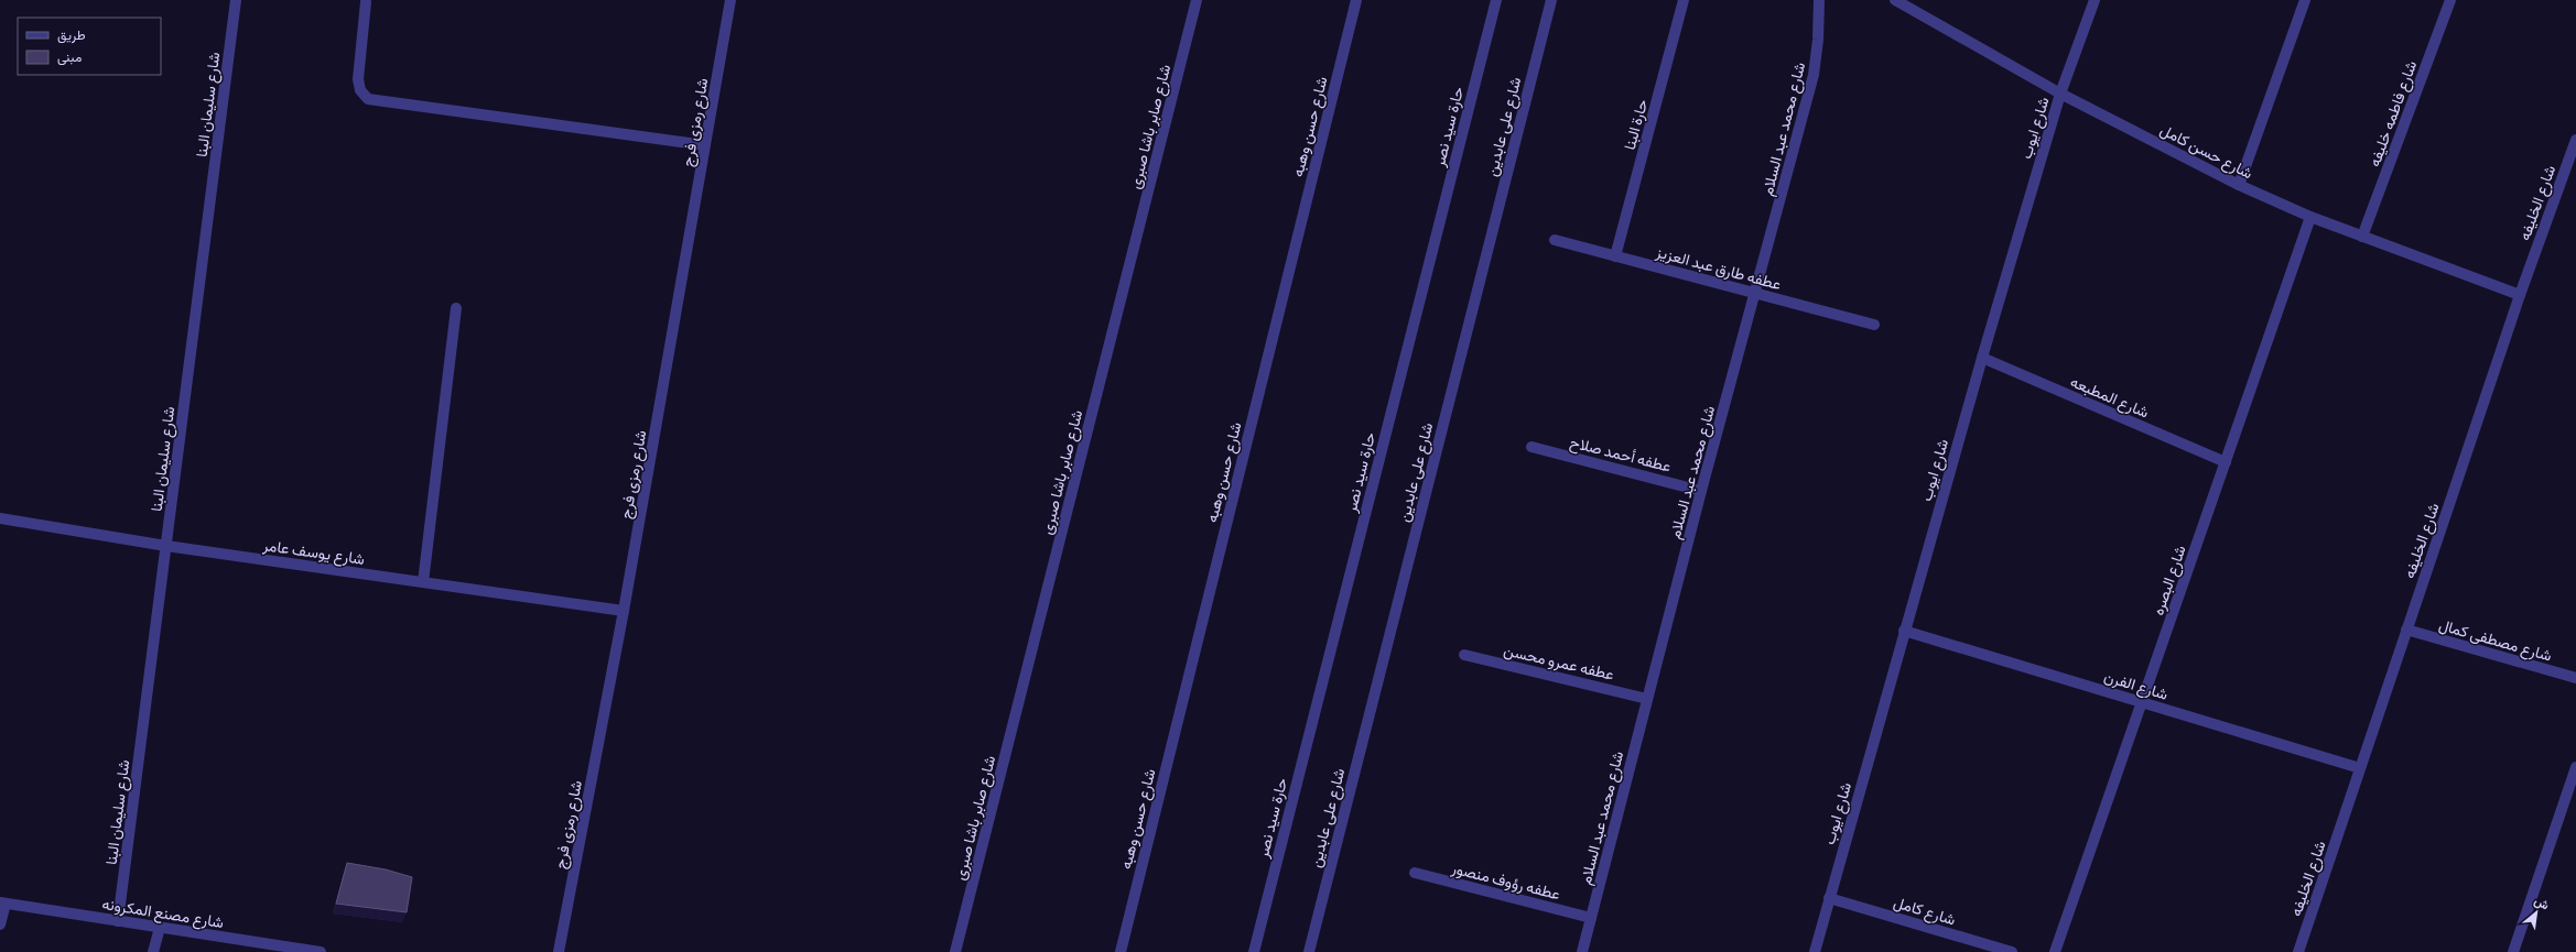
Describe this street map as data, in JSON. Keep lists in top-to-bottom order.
{
  "streets": {
    "street": [
      "شارع سليمان البنا",
      "شارع فاطمه خليفه",
      "شارع رمزى فرج",
      "حارة البنا",
      "شارع صابر باشا صبرى",
      "شارع حسن وهبه",
      "حارة سيد نصر",
      "شارع على عابدين",
      "شارع ايوب",
      "شارع محمد عبد السلام",
      "شارع حسن كامل",
      "شارع الخليفه",
      "عطفه طارق عبد العزيز",
      "شارع المطبعه",
      "عطفه أحمد صلاح",
      "شارع يوسف عامر",
      "شارع البصره",
      "شارع مصطفى كمال",
      "عطفه عمرو محسن",
      "شارع الفرن",
      "عطفه رؤوف منصور",
      "شارع كامل",
      "شارع مصنع المكرونه"
    ]
  },
  "crossings": [
    ["شارع سليمان البنا", "شارع يوسف عامر"],
    ["شارع سليمان البنا", "شارع مصنع المكرونه"],
    ["شارع فاطمه خليفه", "شارع حسن كامل"],
    ["شارع رمزى فرج", "شارع يوسف عامر"],
    ["حارة البنا", "عطفه طارق عبد العزيز"],
    ["شارع ايوب", "شارع حسن كامل"],
    ["شارع ايوب", "شارع المطبعه"],
    ["شارع ايوب", "شارع الفرن"],
    ["شارع ايوب", "شارع كامل"],
    ["شارع محمد عبد السلام", "عطفه طارق عبد العزيز"],
    ["شارع محمد عبد السلام", "عطفه أحمد صلاح"],
    ["شارع محمد عبد السلام", "عطفه عمرو محسن"],
    ["شارع محمد عبد السلام", "عطفه رؤوف منصور"],
    ["شارع حسن كامل", "شارع الخليفه"],
    ["شارع حسن كامل", "شارع البصره"],
    ["شارع الخليفه", "شارع مصطفى كمال"],
    ["شارع الخليفه", "شارع الفرن"],
    ["شارع المطبعه", "شارع البصره"],
    ["شارع البصره", "شارع الفرن"]
  ],
  "legend": ["طريق", "مبنى"],
  "north": "top right"
}
